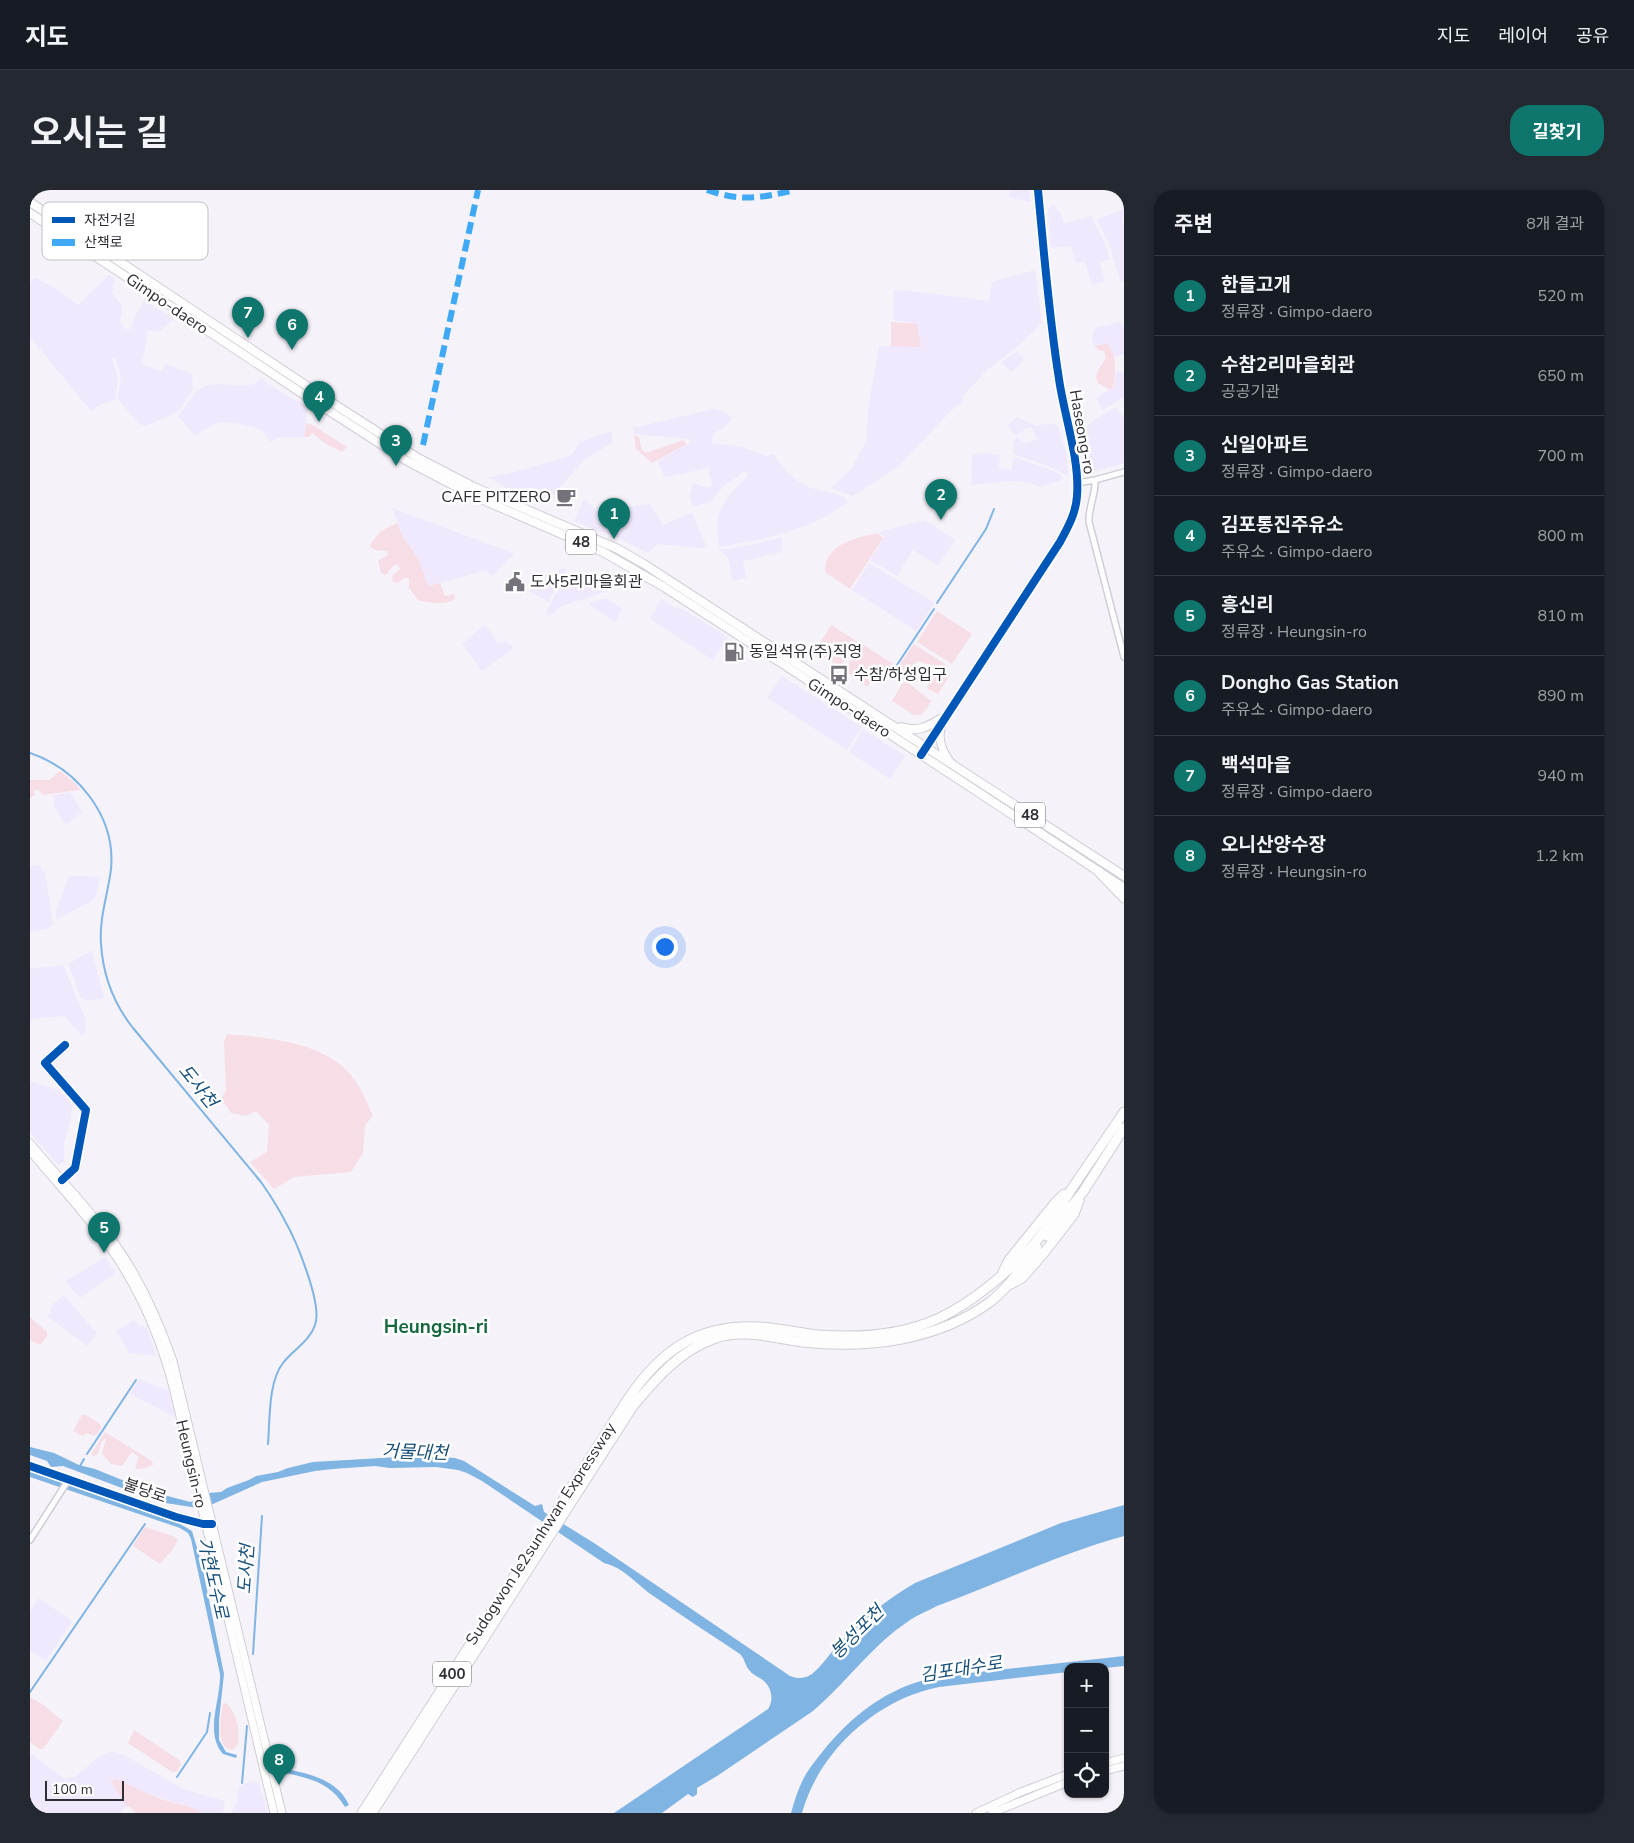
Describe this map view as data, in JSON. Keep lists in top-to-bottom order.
{
  "streets": {
    "highway": ["Sudogwon Je2sunhwan Expressway", "400"],
    "main road": [
      "Gimpo-daero",
      "Haseong-ro",
      "48",
      "Heungsin-ro"
    ],
    "street": ["불당로"]
  },
  "crossings": [
    ["Gimpo-daero", "Haseong-ro"],
    ["Heungsin-ro", "불당로"]
  ],
  "districts": ["Heungsin-ri"],
  "water": [
    "도사천",
    "거물대천",
    "가현도수로",
    "봉성포천",
    "김포대수로"
  ],
  "places": {
    "cafe": ["CAFE PITZERO"],
    "public building": ["도사5리마을회관"],
    "fuel station": ["동일석유(주)직영"],
    "bus stop": ["수참/하성입구"]
  },
  "legend": ["자전거길", "산책로"],
  "scale_bar": "100 m",
  "page": {
    "header": "지도",
    "nav": ["지도", "레이어", "공유"],
    "title": "오시는 길",
    "buttons": "길찾기",
    "heading": ["주변", "8개 결과"],
    "list": [
      {
        "mark": "1",
        "name": "한들고개",
        "note": "정류장 · Gimpo-daero",
        "value": "520 m"
      },
      {
        "mark": "2",
        "name": "수참2리마을회관",
        "note": "공공기관",
        "value": "650 m"
      },
      {
        "mark": "3",
        "name": "신일아파트",
        "note": "정류장 · Gimpo-daero",
        "value": "700 m"
      },
      {
        "mark": "4",
        "name": "김포통진주유소",
        "note": "주유소 · Gimpo-daero",
        "value": "800 m"
      },
      {
        "mark": "5",
        "name": "흥신리",
        "note": "정류장 · Heungsin-ro",
        "value": "810 m"
      },
      {
        "mark": "6",
        "name": "Dongho Gas Station",
        "note": "주유소 · Gimpo-daero",
        "value": "890 m"
      },
      {
        "mark": "7",
        "name": "백석마을",
        "note": "정류장 · Gimpo-daero",
        "value": "940 m"
      },
      {
        "mark": "8",
        "name": "오니산양수장",
        "note": "정류장 · Heungsin-ro",
        "value": "1.2 km"
      }
    ],
    "pins": [
      "7",
      "6",
      "4",
      "3",
      "2",
      "1",
      "5",
      "8"
    ],
    "map_buttons": ["+", "−"],
    "scale": "100 m"
  }
}
